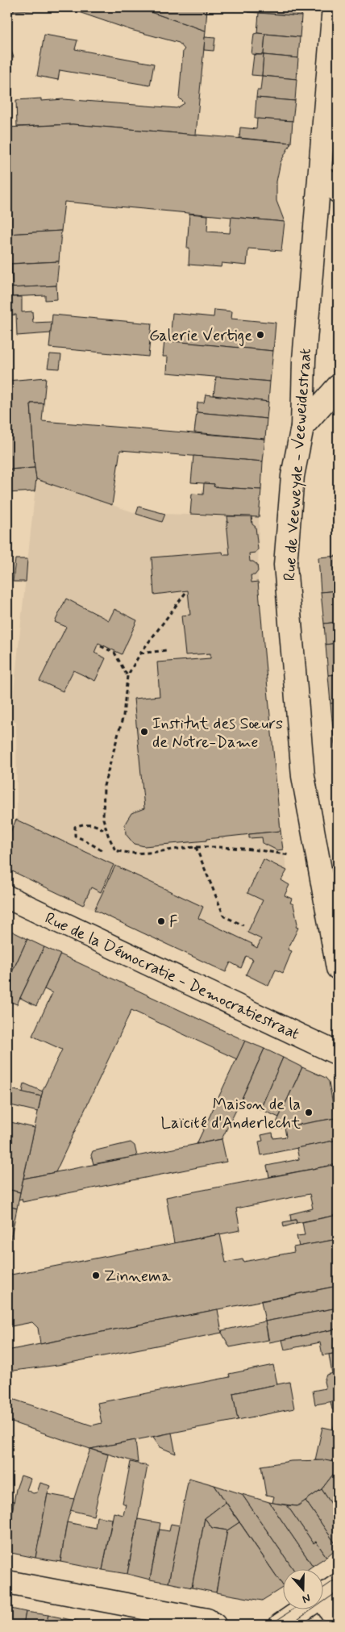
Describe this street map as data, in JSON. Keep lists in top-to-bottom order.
{
  "streets": {
    "street": ["Rue de Veeweyde - Veeweidestraat", "Rue de la Démocratie - Democratiestraat"]
  },
  "places": [
    "Galerie Vertige",
    "Institut des Sœurs de Notre-Dame",
    "F",
    "Maison de la Laïcité d'Anderlecht",
    "Zinnema"
  ],
  "north": "bottom"
}
